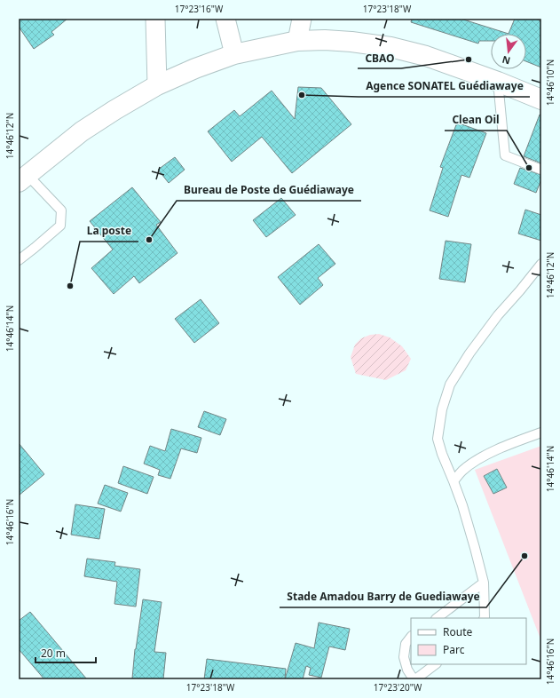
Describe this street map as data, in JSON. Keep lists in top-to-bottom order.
{
  "places": [
    "CBAO",
    "Agence SONATEL Guédiawaye",
    "Clean Oil",
    "Bureau de Poste de Guédiawaye",
    "La poste",
    "Stade Amadou Barry de Guediawaye"
  ],
  "legend": ["Route", "Parc"],
  "scale_bar": "20 m",
  "north": "bottom",
  "coordinates": [
    "17°23'16\"W",
    "17°23'18\"W",
    "14°46'10\"N",
    "14°46'12\"N",
    "14°46'14\"N",
    "14°46'16\"N",
    "17°23'20\"W"
  ]
}
